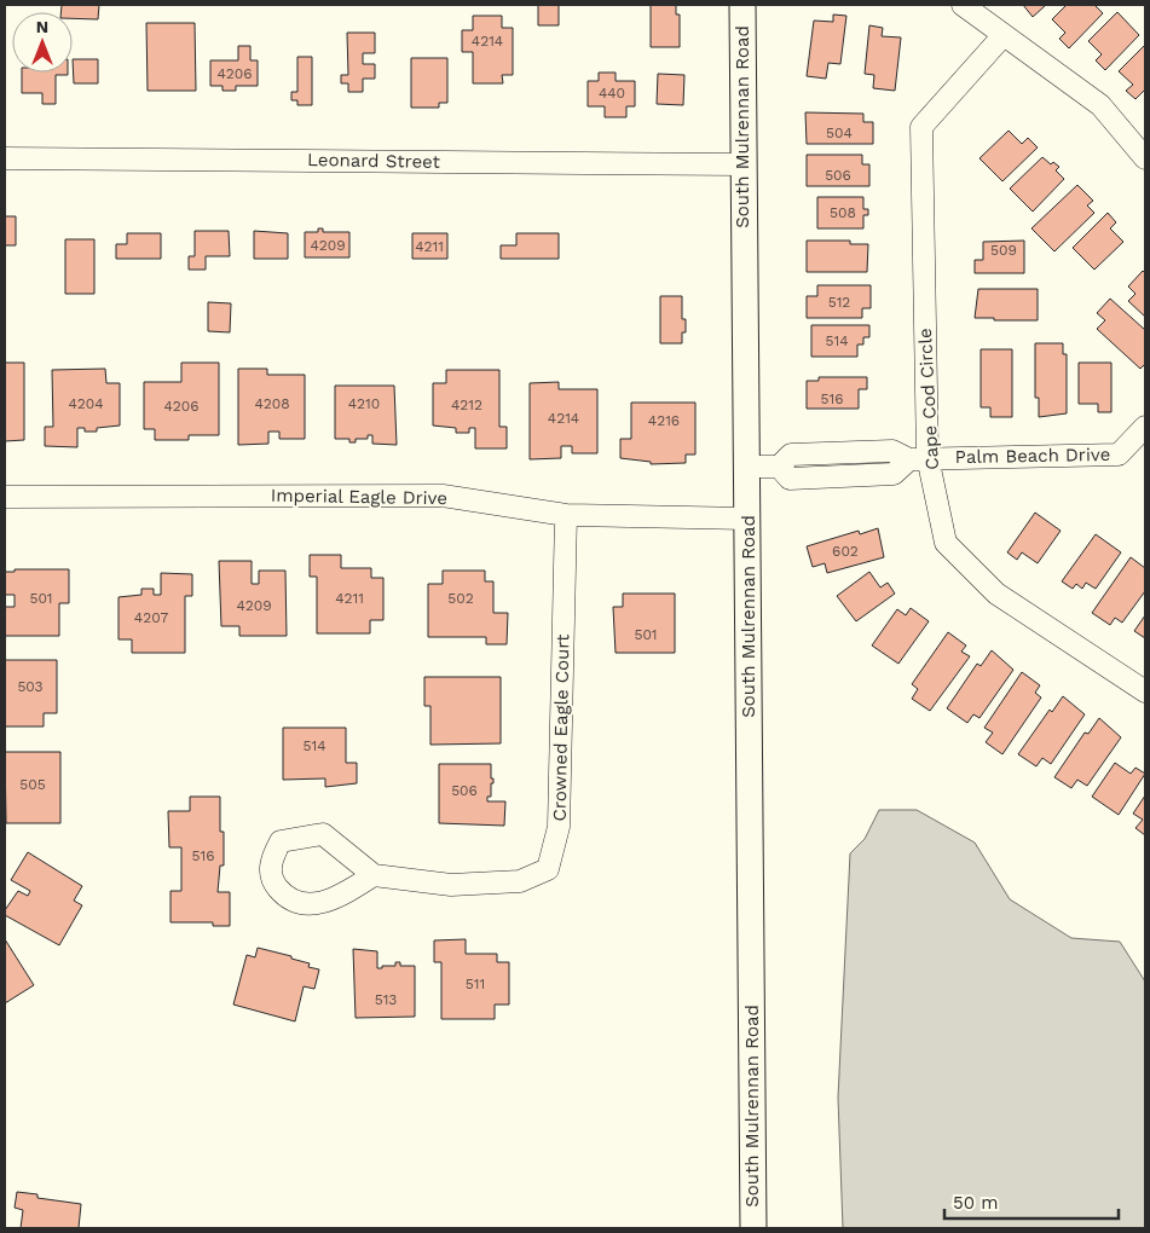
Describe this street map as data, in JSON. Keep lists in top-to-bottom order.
{
  "streets": {
    "street": [
      "South Mulrennan Road",
      "Leonard Street",
      "Cape Cod Circle",
      "Palm Beach Drive",
      "Imperial Eagle Drive",
      "Crowned Eagle Court"
    ]
  },
  "crossings": [
    ["South Mulrennan Road", "Leonard Street"],
    ["South Mulrennan Road", "Imperial Eagle Drive"],
    ["Cape Cod Circle", "Palm Beach Drive"],
    ["Imperial Eagle Drive", "Crowned Eagle Court"]
  ],
  "house_numbers": [
    "4214",
    "4206",
    "440",
    "504",
    "506",
    "508",
    "4209",
    "4211",
    "509",
    "512",
    "514",
    "516",
    "4204",
    "4208",
    "4210",
    "4212",
    "4206",
    "4214",
    "4216",
    "602",
    "501",
    "4211",
    "502",
    "4209",
    "4207",
    "501",
    "503",
    "514",
    "505",
    "506",
    "516",
    "511",
    "513"
  ],
  "scale_bar": "50 m",
  "north": "top"
}
